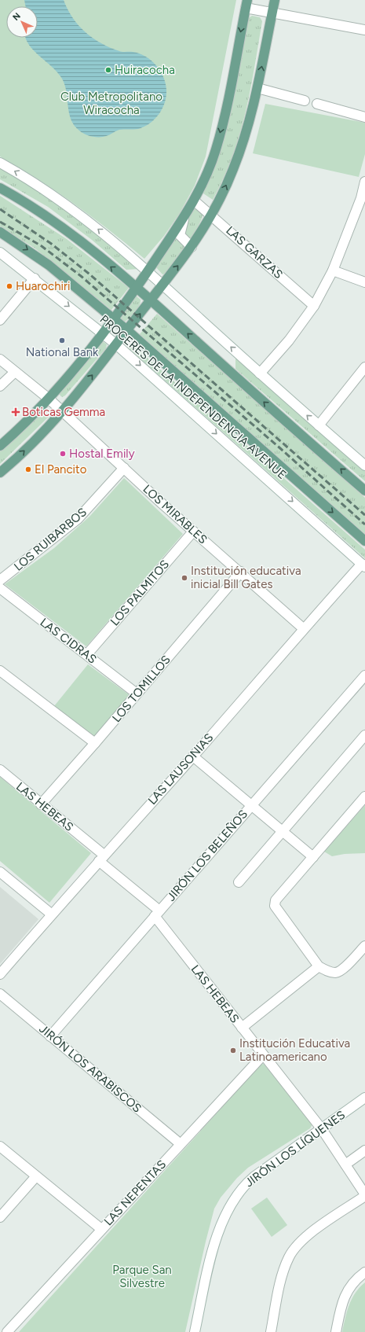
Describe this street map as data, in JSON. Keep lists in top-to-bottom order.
{
  "streets": {
    "main road": ["PROCERES DE LA INDEPENDENCIA AVENUE"],
    "street": [
      "LAS GARZAS",
      "LOS MIRABLES",
      "LOS RUIBARBOS",
      "LOS PALMITOS",
      "LAS CIDRAS",
      "LOS TOMILLOS",
      "LAS LAUSONIAS",
      "LAS HEBEAS",
      "JIRÓN LOS BELEÑOS",
      "JIRÓN LOS ARABISCOS",
      "JIRÓN LOS LÍQUENES",
      "LAS NEPENTAS"
    ]
  },
  "crossings": [
    ["PROCERES DE LA INDEPENDENCIA AVENUE", "LAS LAUSONIAS"],
    ["LOS MIRABLES", "LOS RUIBARBOS"],
    ["LOS MIRABLES", "LOS PALMITOS"],
    ["LOS MIRABLES", "LOS TOMILLOS"],
    ["LOS MIRABLES", "LAS LAUSONIAS"],
    ["LOS PALMITOS", "LAS CIDRAS"],
    ["LAS CIDRAS", "LOS TOMILLOS"],
    ["LOS TOMILLOS", "LAS HEBEAS"],
    ["LAS LAUSONIAS", "LAS HEBEAS"],
    ["LAS HEBEAS", "JIRÓN LOS BELEÑOS"],
    ["LAS HEBEAS", "JIRÓN LOS LÍQUENES"],
    ["LAS HEBEAS", "LAS NEPENTAS"],
    ["JIRÓN LOS BELEÑOS", "JIRÓN LOS ARABISCOS"],
    ["JIRÓN LOS ARABISCOS", "LAS NEPENTAS"]
  ],
  "parks": ["Club Metropolitano Wiracocha", "Parque San Silvestre"],
  "places": {
    "other": [
      "Huiracocha",
      "Huarochiri",
      "National Bank",
      "Hostal Emily",
      "El Pancito",
      "Institución educativa inicial Bill Gates",
      "Institución Educativa Latinoamericano"
    ],
    "health": ["Boticas Gemma"]
  },
  "north": "top left"
}
